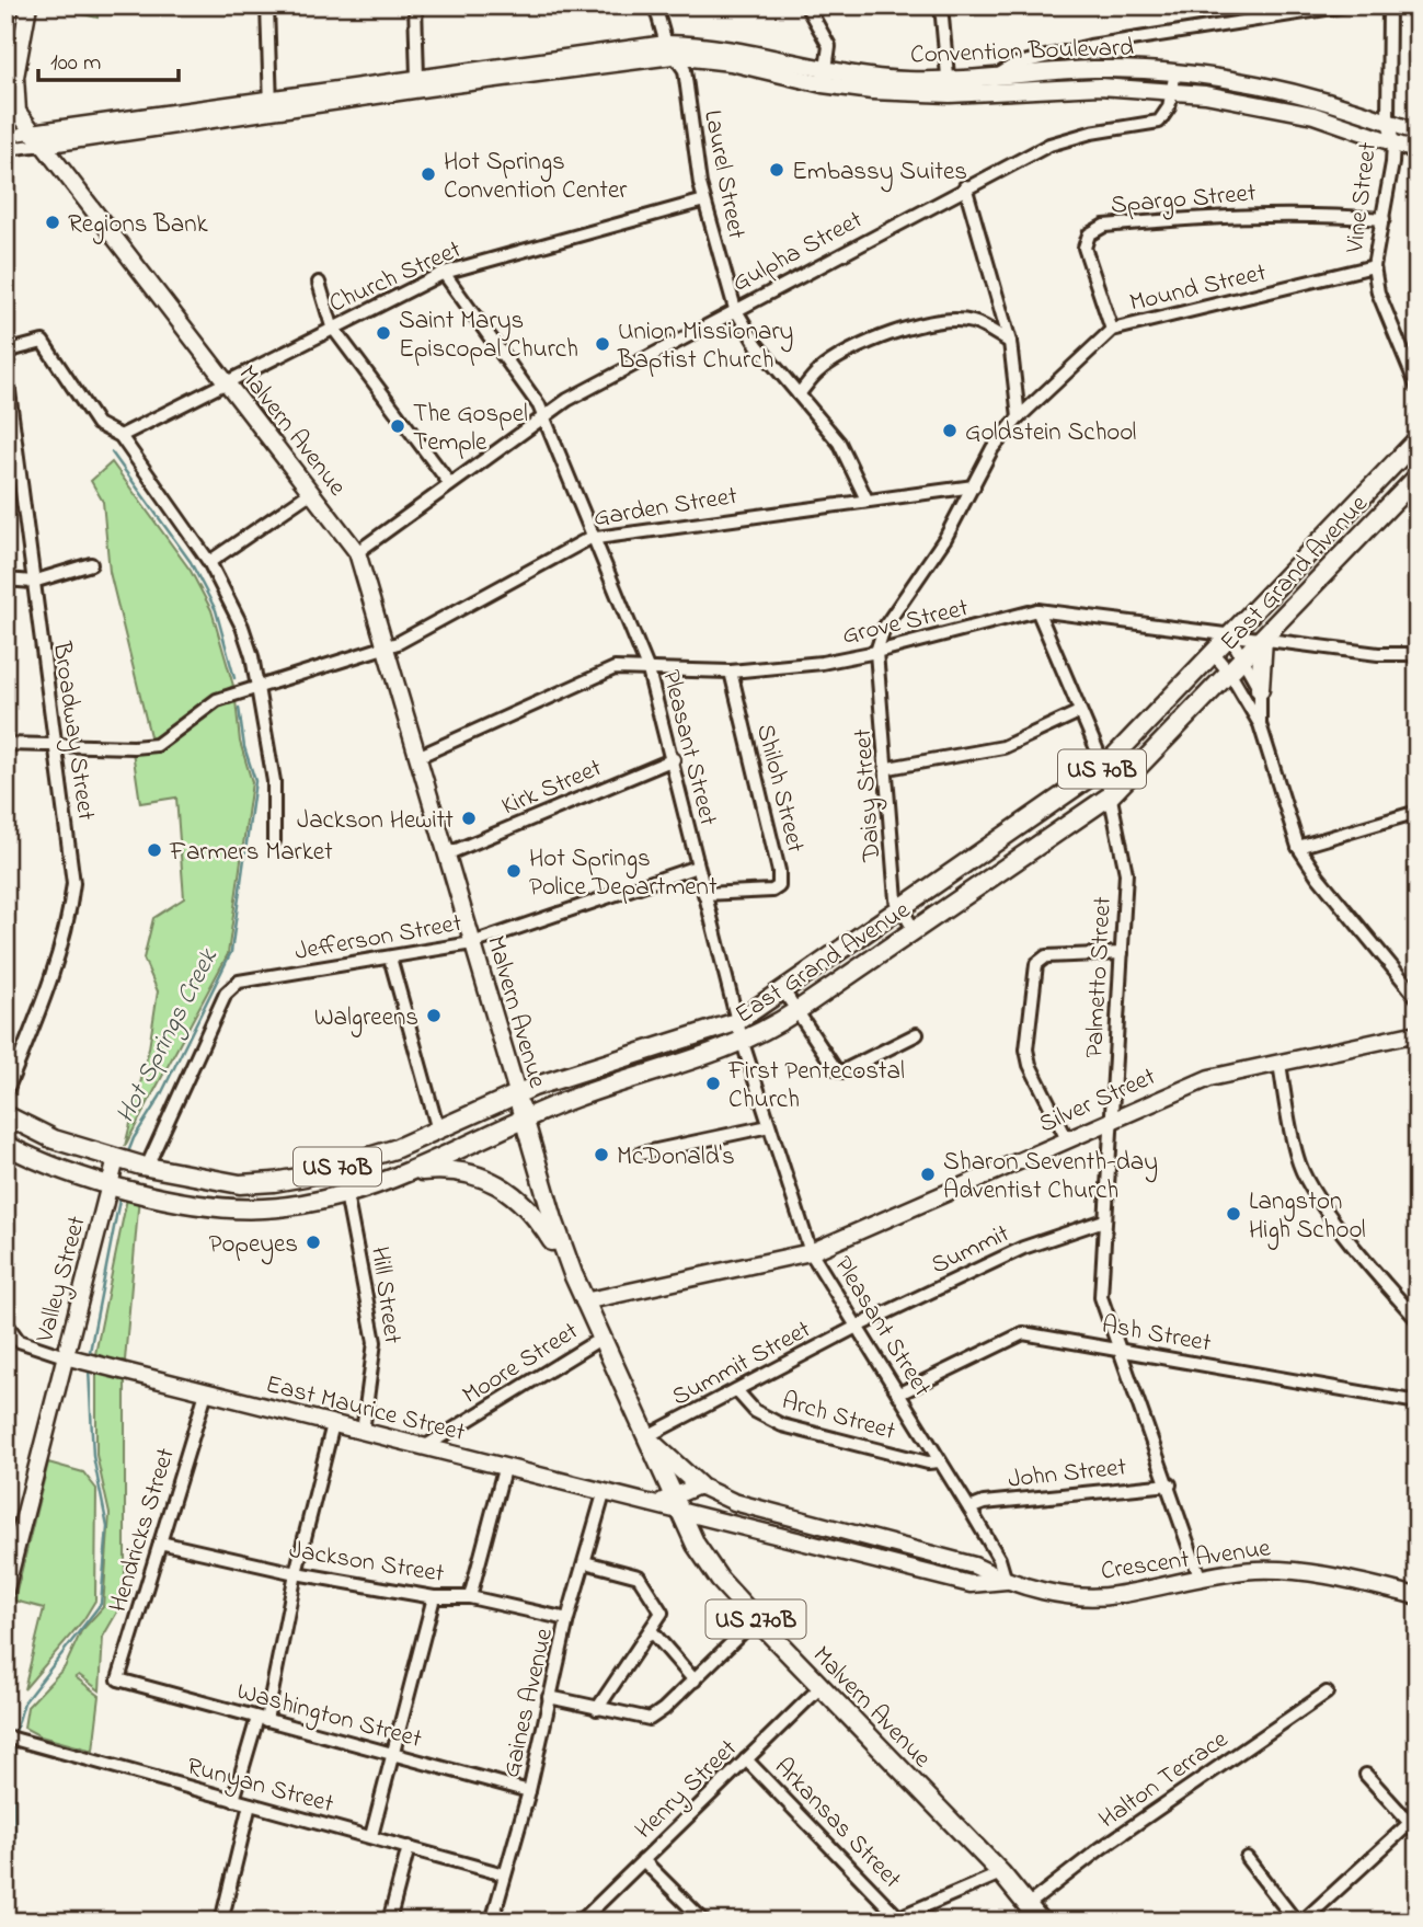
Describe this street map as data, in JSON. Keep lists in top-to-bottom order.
{
  "streets": {
    "main road": [
      "Malvern Avenue",
      "East Grand Avenue",
      "US 70B",
      "US 270B"
    ],
    "street": [
      "Convention Boulevard",
      "Laurel Street",
      "Spargo Street",
      "Vine Street",
      "Gulpha Street",
      "Church Street",
      "Mound Street",
      "Garden Street",
      "Grove Street",
      "Broadway Street",
      "Pleasant Street",
      "Kirk Street",
      "Shiloh Street",
      "Daisy Street",
      "Jefferson Street",
      "Palmetto Street",
      "Silver Street",
      "Summit",
      "Valley Street",
      "Hill Street",
      "Ash Street",
      "Moore Street",
      "Summit Street",
      "East Maurice Street",
      "Arch Street",
      "John Street",
      "Hendricks Street",
      "Crescent Avenue",
      "Jackson Street",
      "Gaines Avenue",
      "Washington Street",
      "Halton Terrace",
      "Runyan Street",
      "Henry Street",
      "Arkansas Street"
    ]
  },
  "crossings": [
    ["Convention Boulevard", "Laurel Street"],
    ["Convention Boulevard", "Vine Street"],
    ["Convention Boulevard", "Gulpha Street"],
    ["Convention Boulevard", "Malvern Avenue"],
    ["Laurel Street", "Gulpha Street"],
    ["Laurel Street", "Church Street"],
    ["Laurel Street", "Mound Street"],
    ["Laurel Street", "Garden Street"],
    ["Spargo Street", "Vine Street"],
    ["Spargo Street", "Mound Street"],
    ["Vine Street", "Mound Street"],
    ["Gulpha Street", "Malvern Avenue"],
    ["Gulpha Street", "Pleasant Street"],
    ["Church Street", "Malvern Avenue"],
    ["Church Street", "Pleasant Street"],
    ["Mound Street", "Garden Street"],
    ["Mound Street", "Grove Street"],
    ["Mound Street", "Daisy Street"],
    ["Malvern Avenue", "Garden Street"],
    ["Malvern Avenue", "East Grand Avenue"],
    ["Malvern Avenue", "Grove Street"],
    ["Malvern Avenue", "Kirk Street"],
    ["Malvern Avenue", "Jefferson Street"],
    ["Malvern Avenue", "Silver Street"],
    ["Malvern Avenue", "Moore Street"],
    ["Malvern Avenue", "Summit Street"],
    ["Malvern Avenue", "East Maurice Street"],
    ["Malvern Avenue", "Crescent Avenue"],
    ["Malvern Avenue", "US 270B"],
    ["Malvern Avenue", "Halton Terrace"],
    ["Malvern Avenue", "Henry Street"],
    ["Garden Street", "Broadway Street"],
    ["Garden Street", "Pleasant Street"],
    ["East Grand Avenue", "Grove Street"],
    ["East Grand Avenue", "Pleasant Street"],
    ["East Grand Avenue", "US 70B"],
    ["East Grand Avenue", "Daisy Street"],
    ["East Grand Avenue", "Jefferson Street"],
    ["East Grand Avenue", "Palmetto Street"],
    ["East Grand Avenue", "Valley Street"],
    ["East Grand Avenue", "Hill Street"],
    ["East Grand Avenue", "US 270B"],
    ["Grove Street", "Pleasant Street"],
    ["Grove Street", "Shiloh Street"],
    ["Grove Street", "Daisy Street"],
    ["Grove Street", "Palmetto Street"],
    ["Pleasant Street", "Kirk Street"],
    ["Pleasant Street", "Shiloh Street"],
    ["Pleasant Street", "Jefferson Street"],
    ["Pleasant Street", "Silver Street"],
    ["Pleasant Street", "Summit"],
    ["Pleasant Street", "Ash Street"],
    ["Pleasant Street", "Summit Street"],
    ["Pleasant Street", "Arch Street"],
    ["Pleasant Street", "John Street"],
    ["Pleasant Street", "Crescent Avenue"],
    ["US 70B", "Jefferson Street"],
    ["US 70B", "Valley Street"],
    ["Palmetto Street", "Silver Street"],
    ["Palmetto Street", "Summit"],
    ["Palmetto Street", "Ash Street"],
    ["Palmetto Street", "John Street"],
    ["Palmetto Street", "Crescent Avenue"],
    ["Summit", "Summit Street"],
    ["Valley Street", "East Maurice Street"],
    ["Hill Street", "East Maurice Street"],
    ["Moore Street", "East Maurice Street"],
    ["Summit Street", "Arch Street"],
    ["East Maurice Street", "Hendricks Street"],
    ["East Maurice Street", "Crescent Avenue"],
    ["East Maurice Street", "Gaines Avenue"],
    ["Hendricks Street", "Jackson Street"],
    ["Hendricks Street", "Washington Street"],
    ["Jackson Street", "Gaines Avenue"],
    ["Gaines Avenue", "Washington Street"],
    ["Gaines Avenue", "Runyan Street"],
    ["Henry Street", "Arkansas Street"]
  ],
  "water": ["Hot Springs Creek"],
  "places": [
    "Embassy Suites",
    "Hot Springs Convention Center",
    "Regions Bank",
    "Saint Marys Episcopal Church",
    "Union Missionary Baptist Church",
    "The Gospel Temple",
    "Goldstein School",
    "Jackson Hewitt",
    "Farmers Market",
    "Hot Springs Police Department",
    "Walgreens",
    "First Pentecostal Church",
    "McDonald's",
    "Sharon Seventh-day Adventist Church",
    "Langston High School",
    "Popeyes"
  ],
  "scale_bar": "100 m"
}
